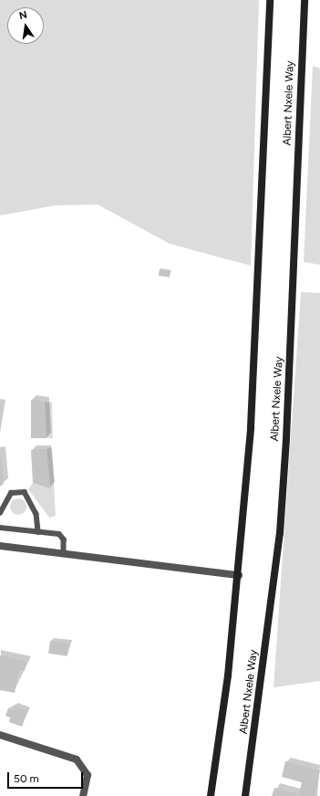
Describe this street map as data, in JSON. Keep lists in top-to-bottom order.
{
  "streets": {
    "main road": ["Albert Nxele Way"]
  },
  "scale_bar": "50 m",
  "north": "top"
}
